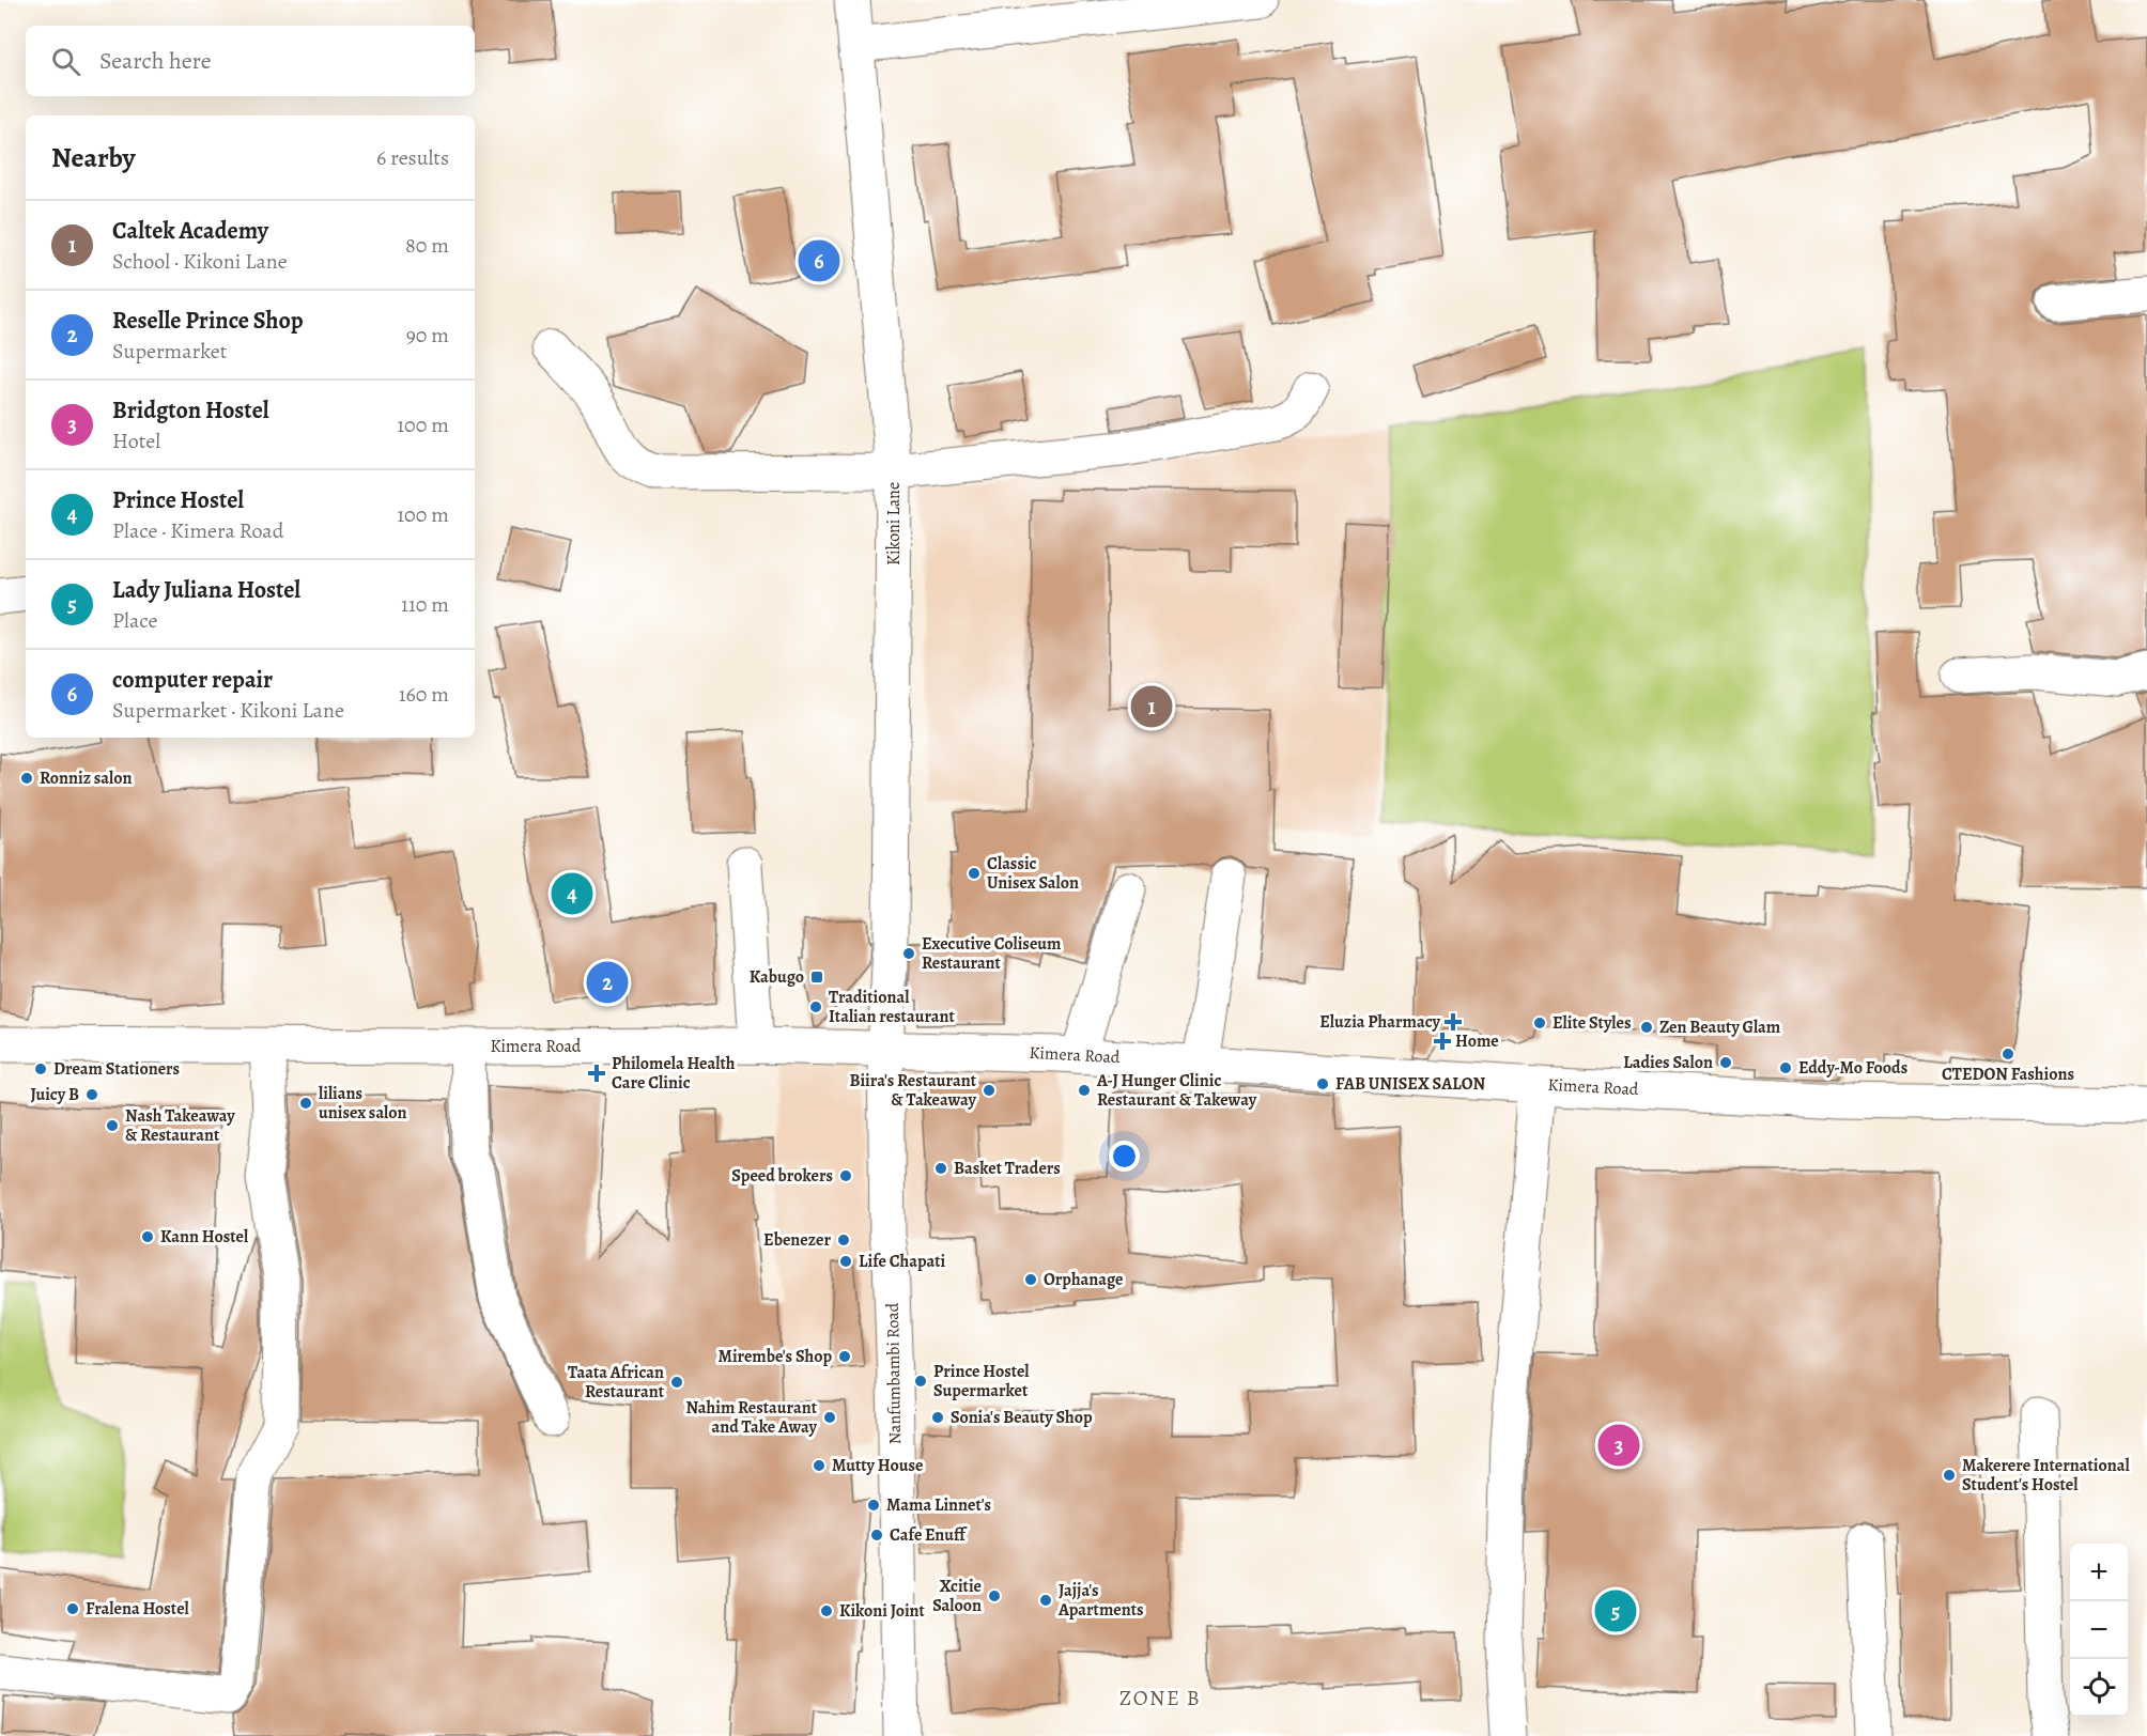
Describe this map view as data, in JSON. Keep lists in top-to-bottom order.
{
  "streets": {
    "street": ["Kikoni Lane", "Kimera Road", "Nanfumbambi Road"]
  },
  "crossings": [
    ["Kikoni Lane", "Kimera Road"],
    ["Kikoni Lane", "Nanfumbambi Road"],
    ["Kimera Road", "Nanfumbambi Road"]
  ],
  "districts": ["ZONE B"],
  "places": {
    "other": [
      "Ronniz salon",
      "Classic Unisex Salon",
      "Executive Coliseum Restaurant",
      "Traditional Italian restaurant",
      "Elite Styles",
      "Zen Beauty Glam",
      "CTEDON Fashions",
      "Ladies Salon",
      "Eddy-Mo Foods",
      "Dream Stationers",
      "FAB UNISEX SALON",
      "Biira's Restaurant & Takeaway",
      "A-J Hunger Clinic Restaurant & Takeway",
      "Juicy B",
      "lilians unisex salon",
      "Nash Takeaway & Restaurant",
      "Basket Traders",
      "Speed brokers",
      "Kann Hostel",
      "Ebenezer",
      "Life Chapati",
      "Orphanage",
      "Mirembe's Shop",
      "Prince Hostel Supermarket",
      "Taata African Restaurant",
      "Nahim Restaurant and Take Away",
      "Sonia's Beauty Shop",
      "Mutty House",
      "Makerere International Student's Hostel",
      "Mama Linnet's",
      "Cafe Enuff",
      "Xcitie Saloon",
      "Jajja's Apartments",
      "Fralena Hostel",
      "Kikoni Joint"
    ],
    "transit": ["Kabugo"],
    "health": ["Eluzia Pharmacy", "Home", "Philomela Health Care Clinic"]
  },
  "page": {
    "search": "Search here",
    "heading": ["Nearby", "6 results"],
    "list": [
      {
        "mark": "1",
        "name": "Caltek Academy",
        "note": "School · Kikoni Lane",
        "value": "80 m"
      },
      {
        "mark": "2",
        "name": "Reselle Prince Shop",
        "note": "Supermarket",
        "value": "90 m"
      },
      {
        "mark": "3",
        "name": "Bridgton Hostel",
        "note": "Hotel",
        "value": "100 m"
      },
      {
        "mark": "4",
        "name": "Prince Hostel",
        "note": "Place · Kimera Road",
        "value": "100 m"
      },
      {
        "mark": "5",
        "name": "Lady Juliana Hostel",
        "note": "Place",
        "value": "110 m"
      },
      {
        "mark": "6",
        "name": "computer repair",
        "note": "Supermarket · Kikoni Lane",
        "value": "160 m"
      }
    ],
    "pins": [
      "6",
      "1",
      "4",
      "2",
      "3",
      "5"
    ],
    "map_buttons": ["+", "−"]
  }
}
